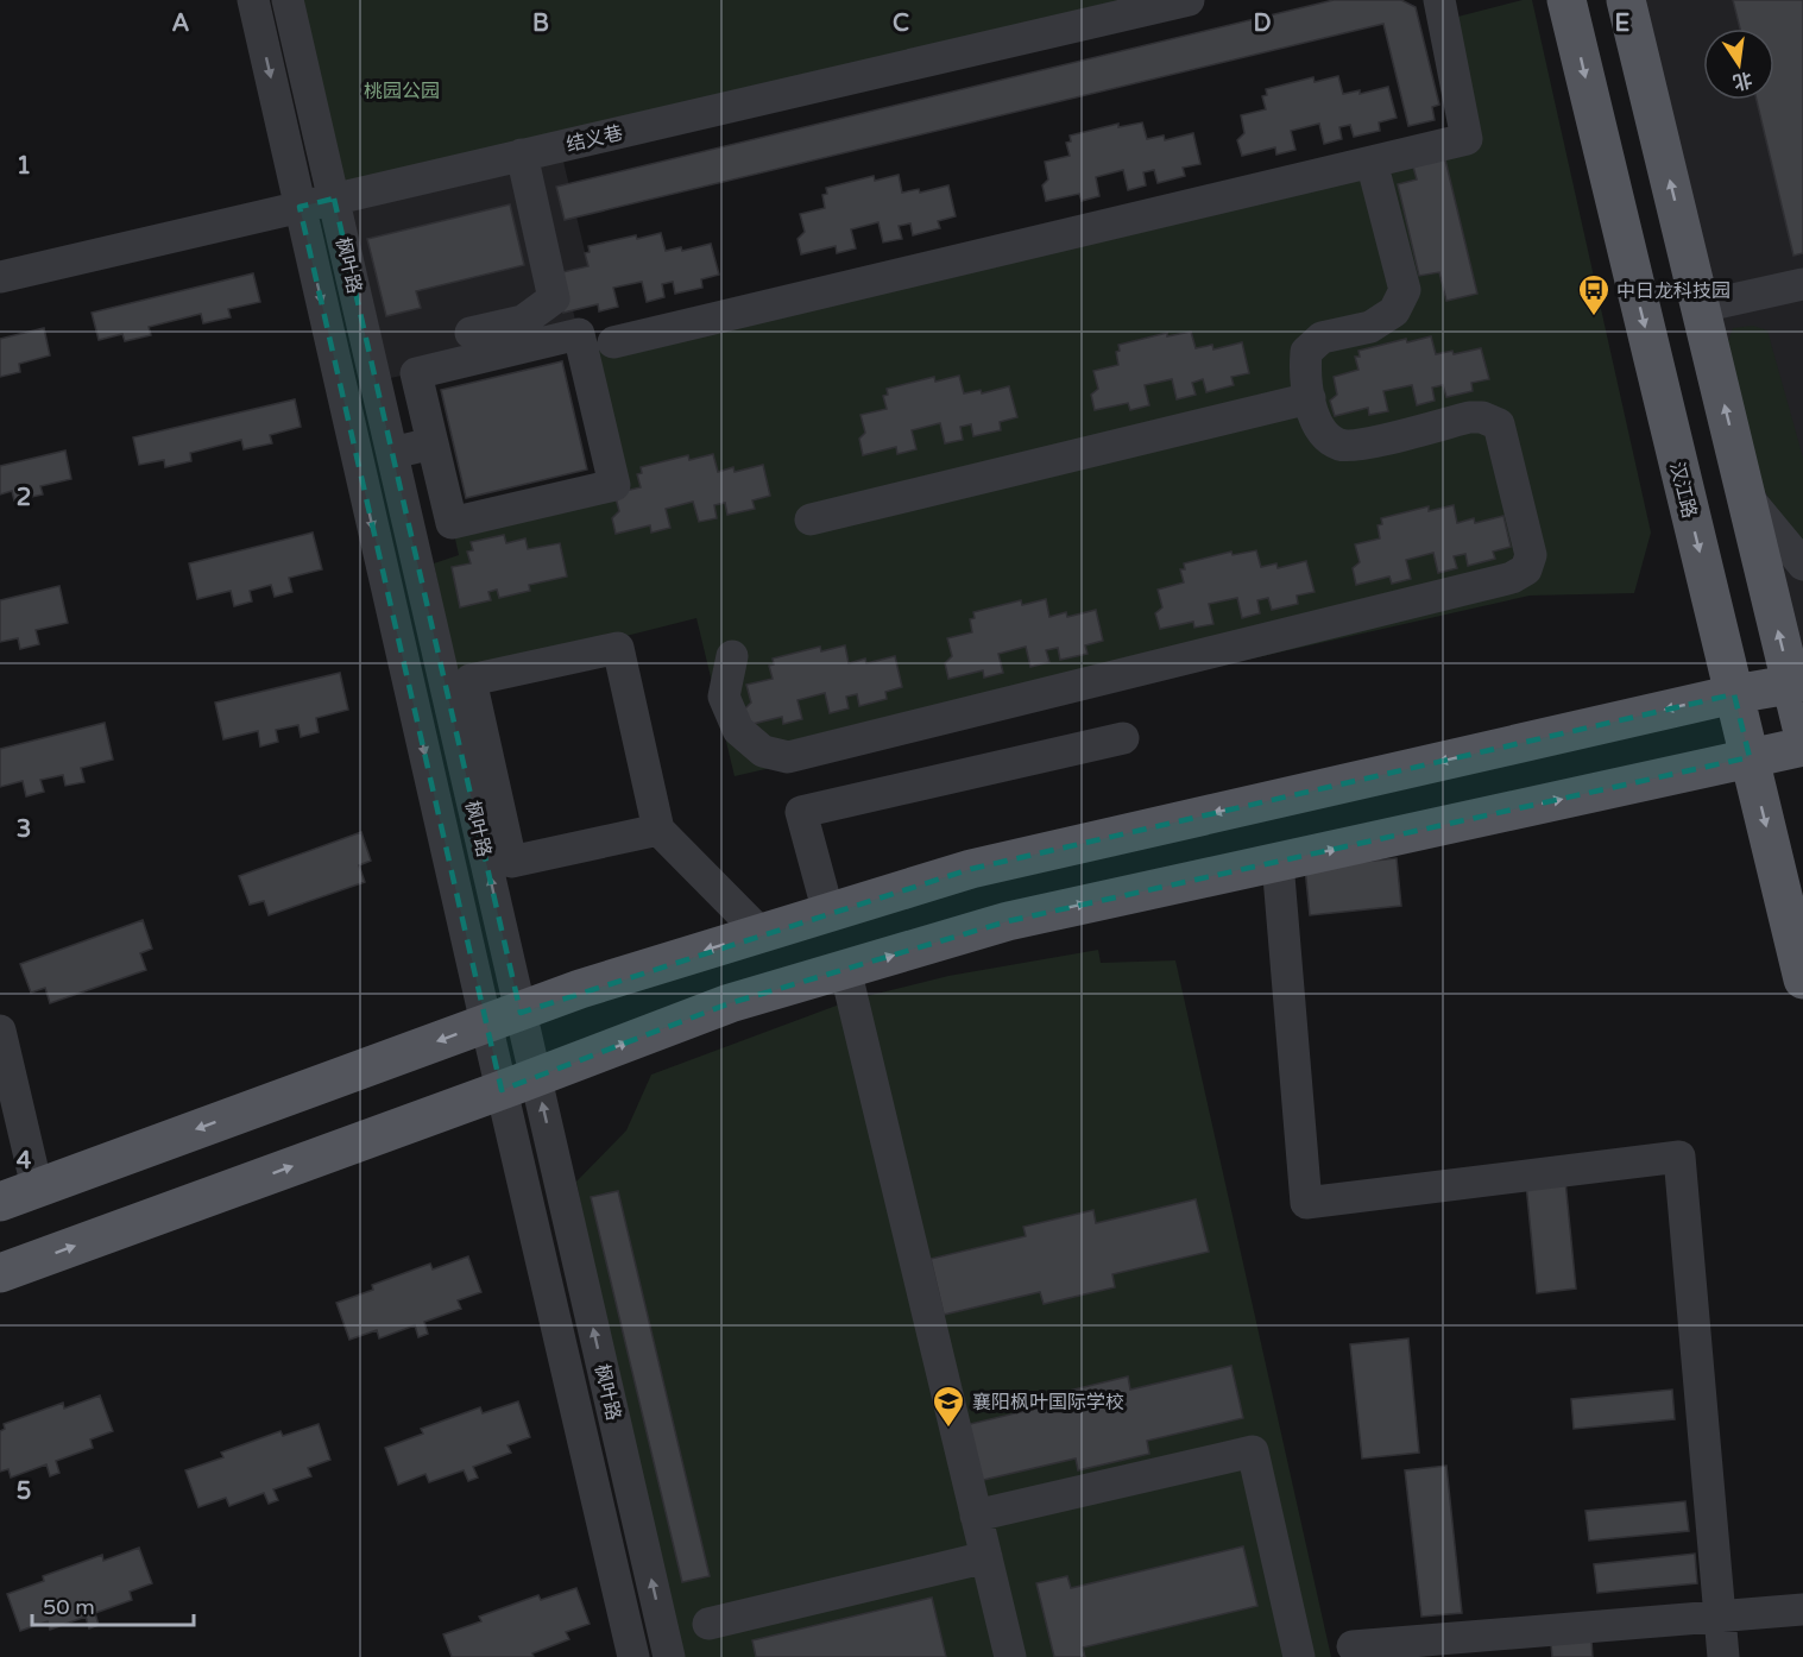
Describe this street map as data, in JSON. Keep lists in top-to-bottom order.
{
  "streets": {
    "main road": ["汉江路"],
    "street": ["结义巷", "枫叶路"]
  },
  "crossings": [
    ["结义巷", "枫叶路"]
  ],
  "parks": ["桃园公园"],
  "places": {
    "bus stop": ["中日龙科技园"],
    "school or university": ["襄阳枫叶国际学校"]
  },
  "scale_bar": "50 m",
  "north": "bottom",
  "grid": {
    "columns": [
      "A",
      "B",
      "C",
      "D",
      "E"
    ],
    "rows": [
      "1",
      "2",
      "3",
      "4",
      "5"
    ]
  }
}
